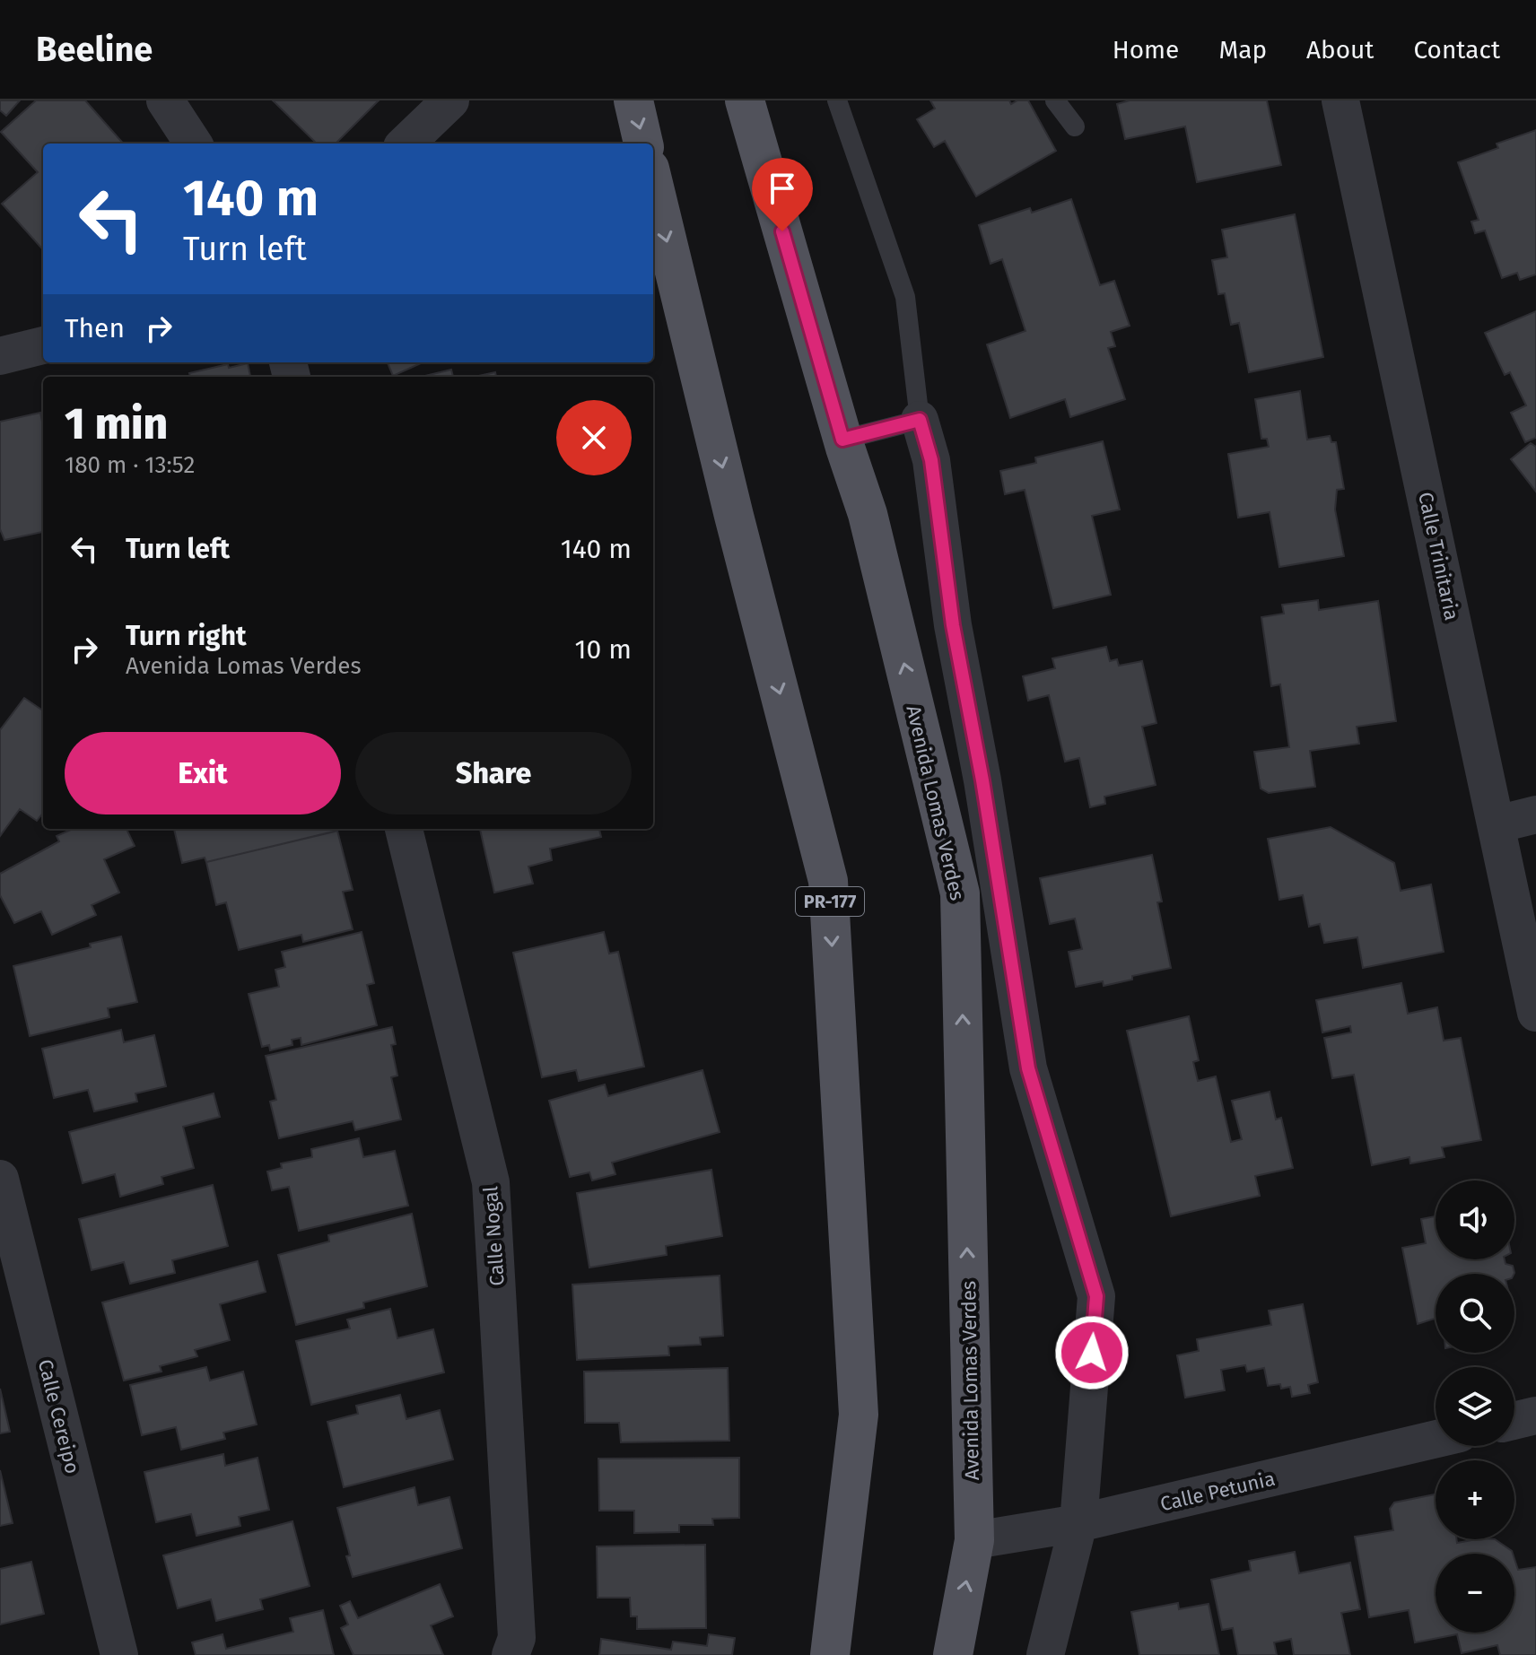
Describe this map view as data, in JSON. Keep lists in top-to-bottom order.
{
  "streets": {
    "main road": ["Avenida Lomas Verdes", "PR-177"],
    "street": [
      "Calle Trinitaria",
      "Calle Nogal",
      "Calle Cereipo",
      "Calle Petunia"
    ]
  },
  "crossings": [
    ["Avenida Lomas Verdes", "Calle Petunia"]
  ],
  "page": {
    "header": "Beeline",
    "nav": [
      "Home",
      "Map",
      "About",
      "Contact"
    ],
    "turn": ["140 m", "Turn left"],
    "then": "Then",
    "heading": ["1 min", "180 m · 13:52"],
    "list": [
      {
        "name": "Turn left",
        "value": "140 m"
      },
      {
        "name": "Turn right",
        "note": "Avenida Lomas Verdes",
        "value": "10 m"
      }
    ],
    "buttons": ["Exit", "Share"],
    "map_buttons": ["+", "−"]
  }
}
